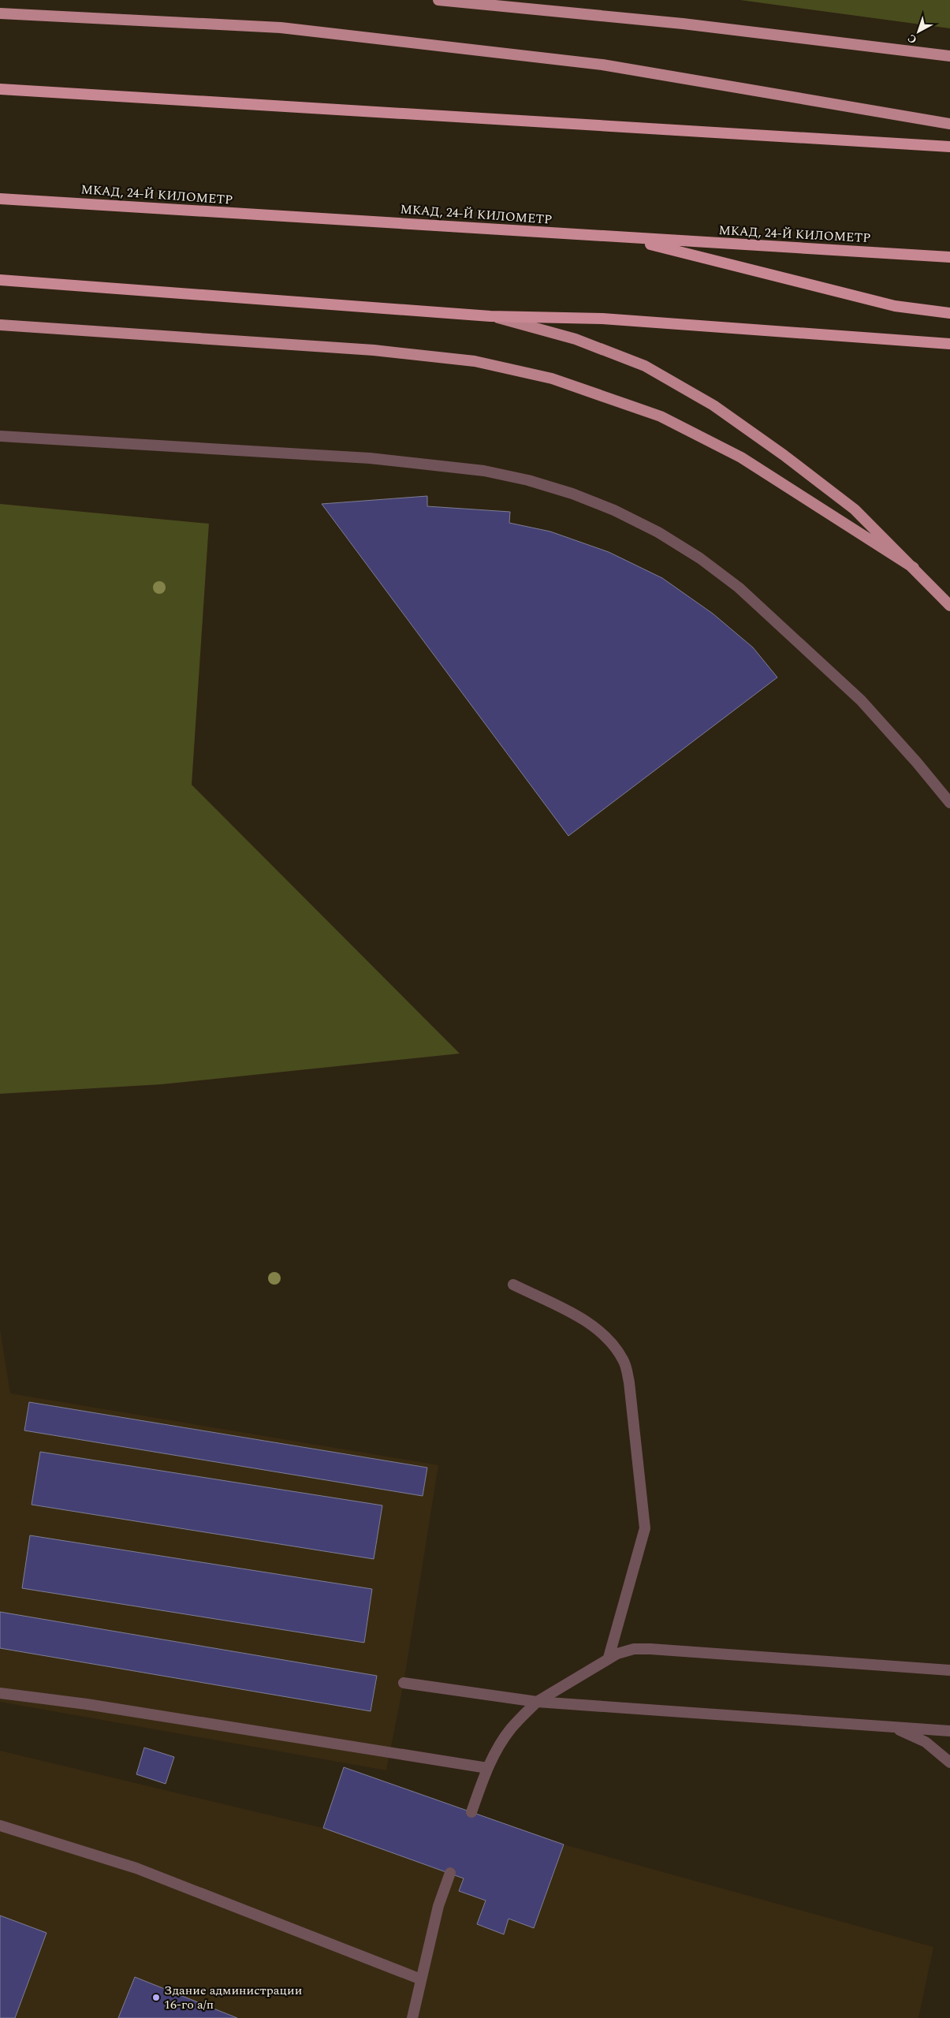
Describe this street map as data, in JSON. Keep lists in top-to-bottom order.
{
  "streets": {
    "highway": ["МКАД, 24-Й КИЛОМЕТР"]
  },
  "places": ["Здание администрации 16-го а/п"],
  "north": "bottom left"
}
